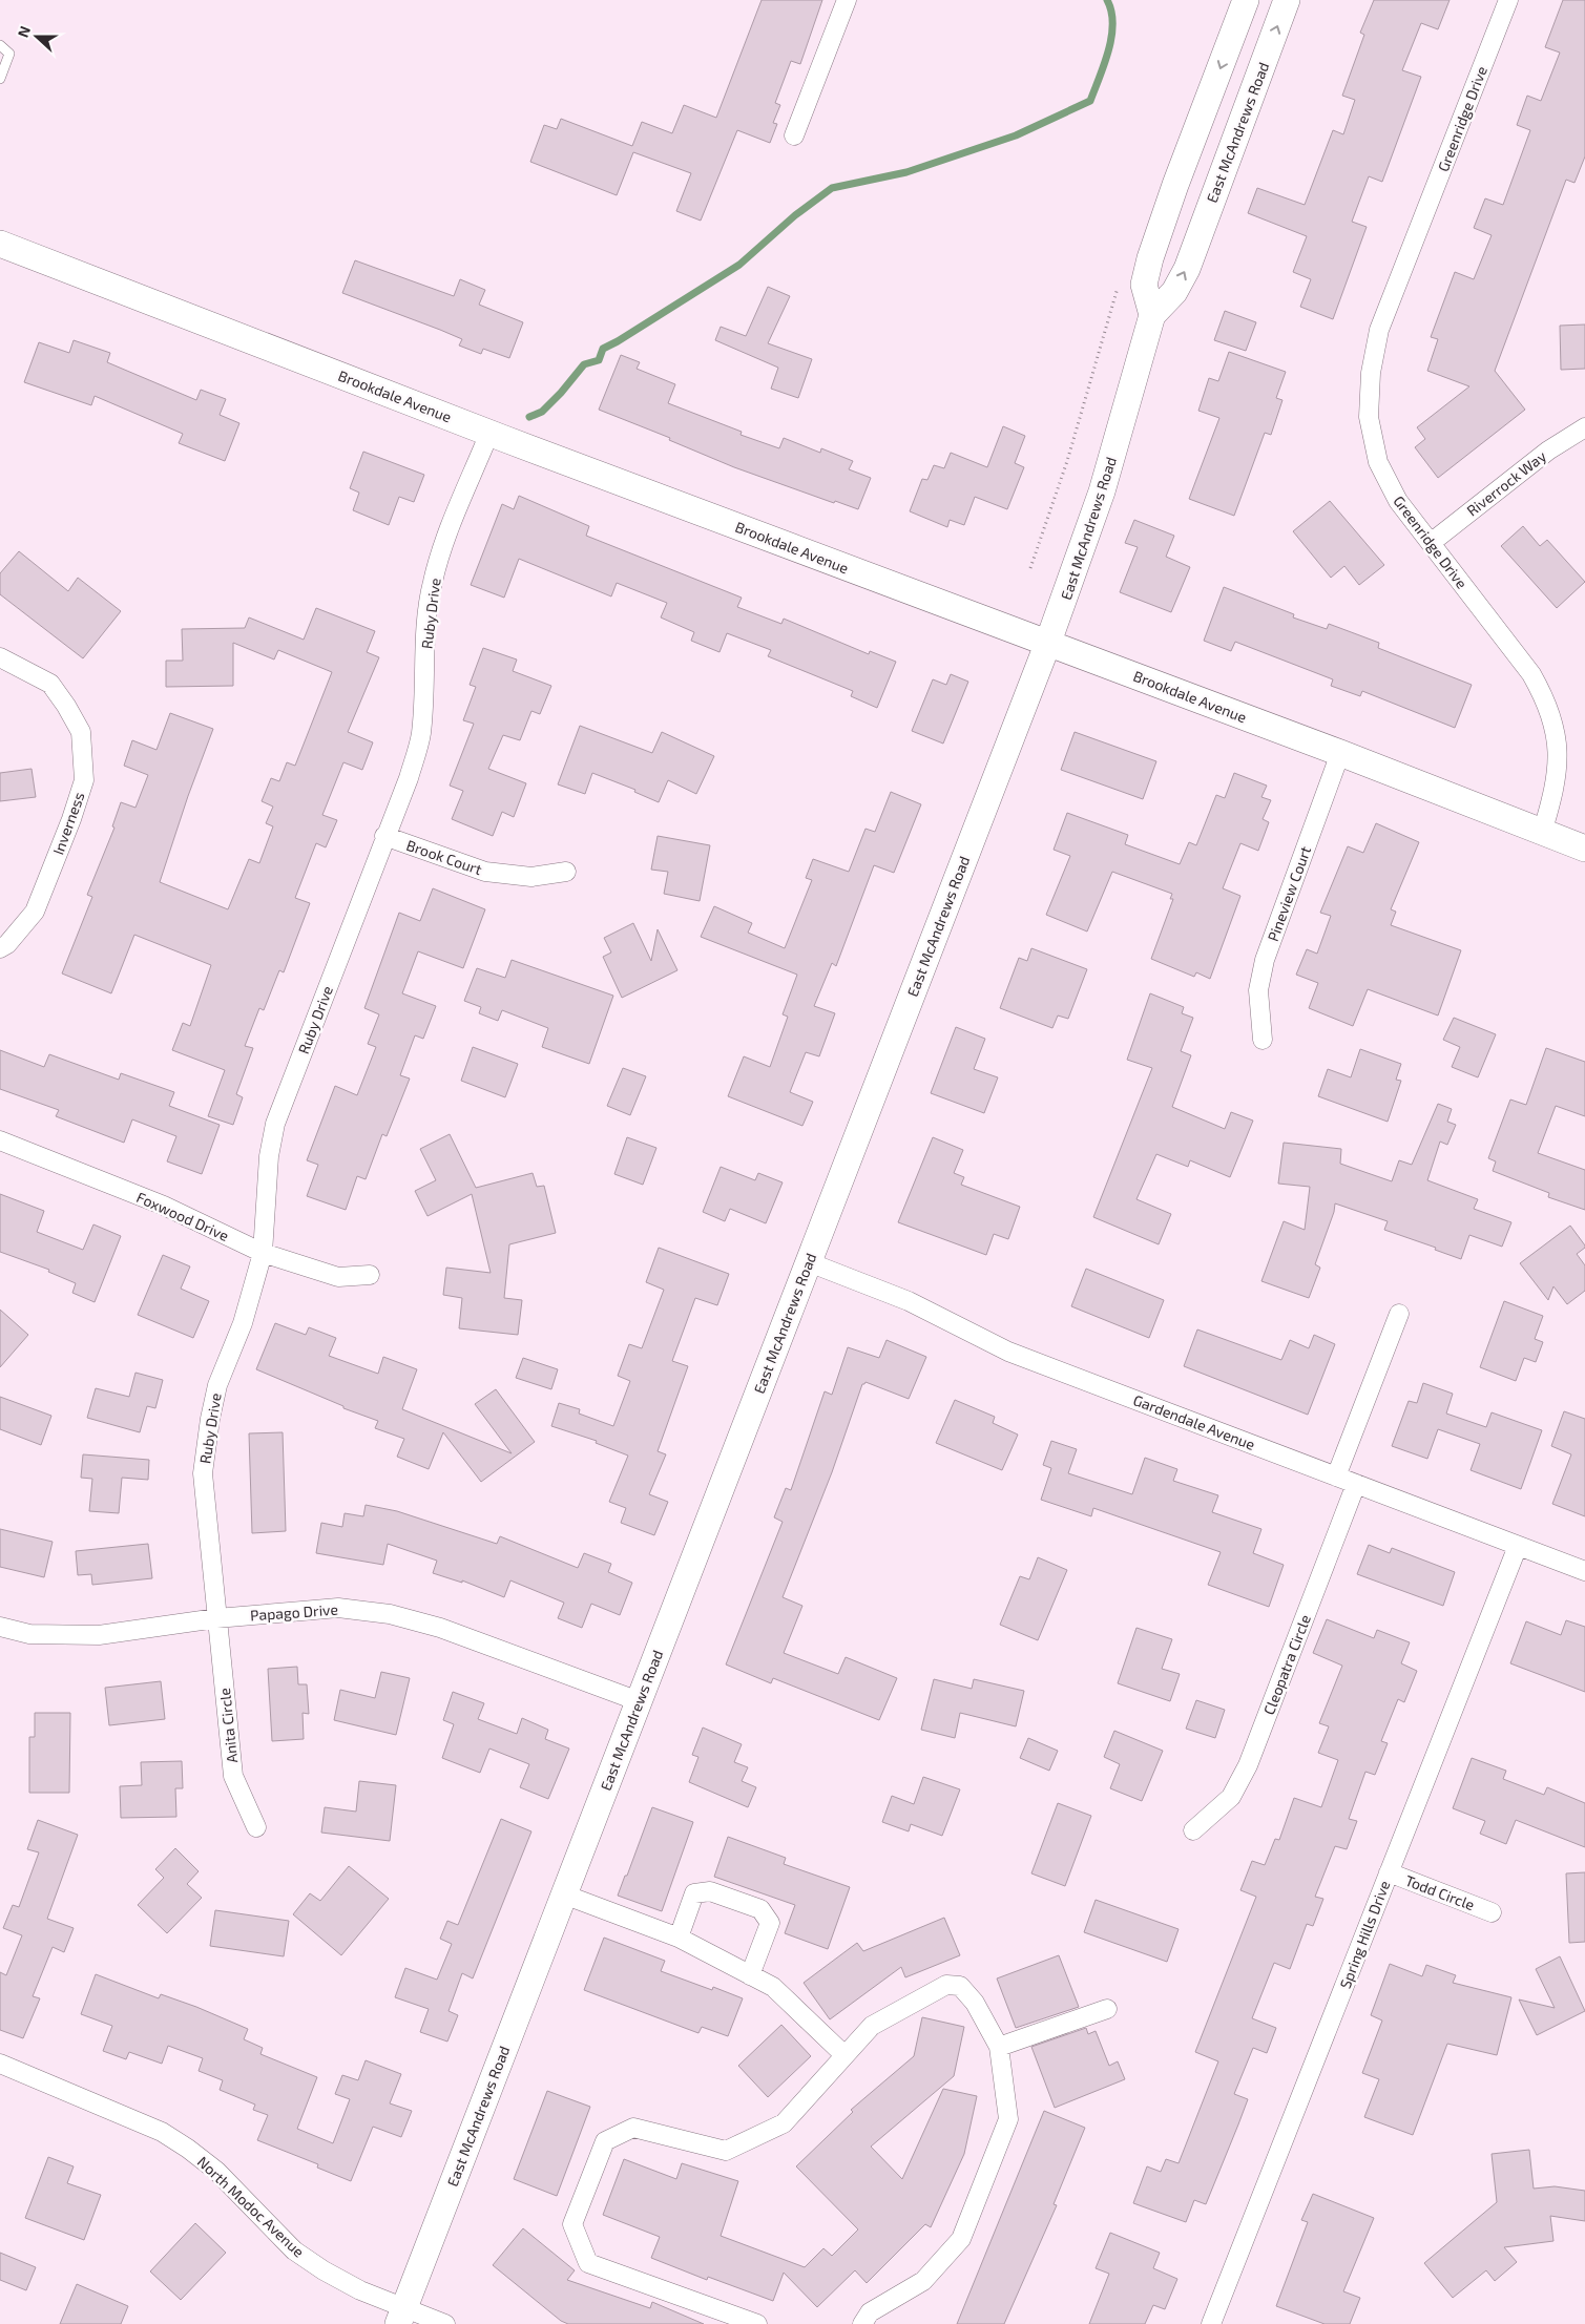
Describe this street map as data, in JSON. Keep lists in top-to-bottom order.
{
  "streets": {
    "main road": ["East McAndrews Road", "Brookdale Avenue"],
    "street": [
      "Greenridge Drive",
      "Riverrock Way",
      "Ruby Drive",
      "Inverness",
      "Brook Court",
      "Pineview Court",
      "Foxwood Drive",
      "Gardendale Avenue",
      "Papago Drive",
      "Cleopatra Circle",
      "Anita Circle",
      "Todd Circle",
      "Spring Hills Drive",
      "North Modoc Avenue"
    ]
  },
  "crossings": [
    ["Greenridge Drive", "Brookdale Avenue"],
    ["Greenridge Drive", "Riverrock Way"],
    ["East McAndrews Road", "Brookdale Avenue"],
    ["East McAndrews Road", "Gardendale Avenue"],
    ["East McAndrews Road", "Papago Drive"],
    ["East McAndrews Road", "North Modoc Avenue"],
    ["Brookdale Avenue", "Ruby Drive"],
    ["Brookdale Avenue", "Pineview Court"],
    ["Ruby Drive", "Brook Court"],
    ["Ruby Drive", "Foxwood Drive"],
    ["Ruby Drive", "Papago Drive"],
    ["Ruby Drive", "Anita Circle"],
    ["Gardendale Avenue", "Cleopatra Circle"],
    ["Gardendale Avenue", "Spring Hills Drive"],
    ["Papago Drive", "Anita Circle"],
    ["Todd Circle", "Spring Hills Drive"]
  ],
  "north": "left"
}
